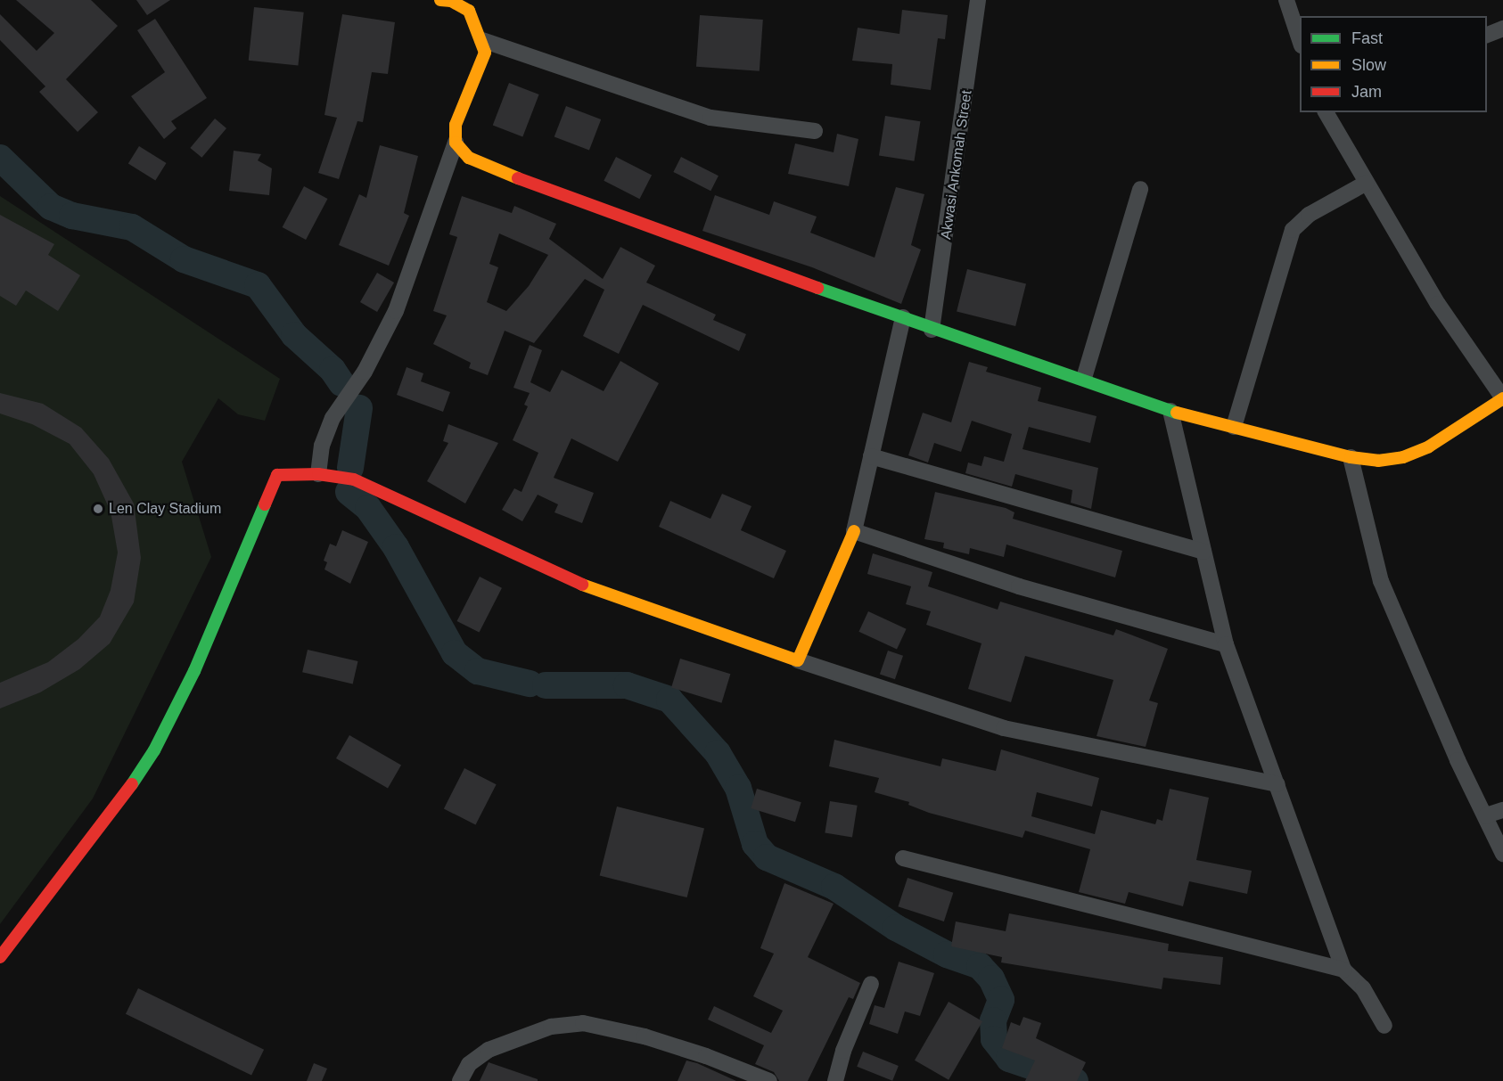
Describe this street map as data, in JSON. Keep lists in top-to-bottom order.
{
  "streets": {
    "street": ["Akwasi Ankomah Street"]
  },
  "places": ["Len Clay Stadium"],
  "legend": ["Fast", "Slow", "Jam"]
}
